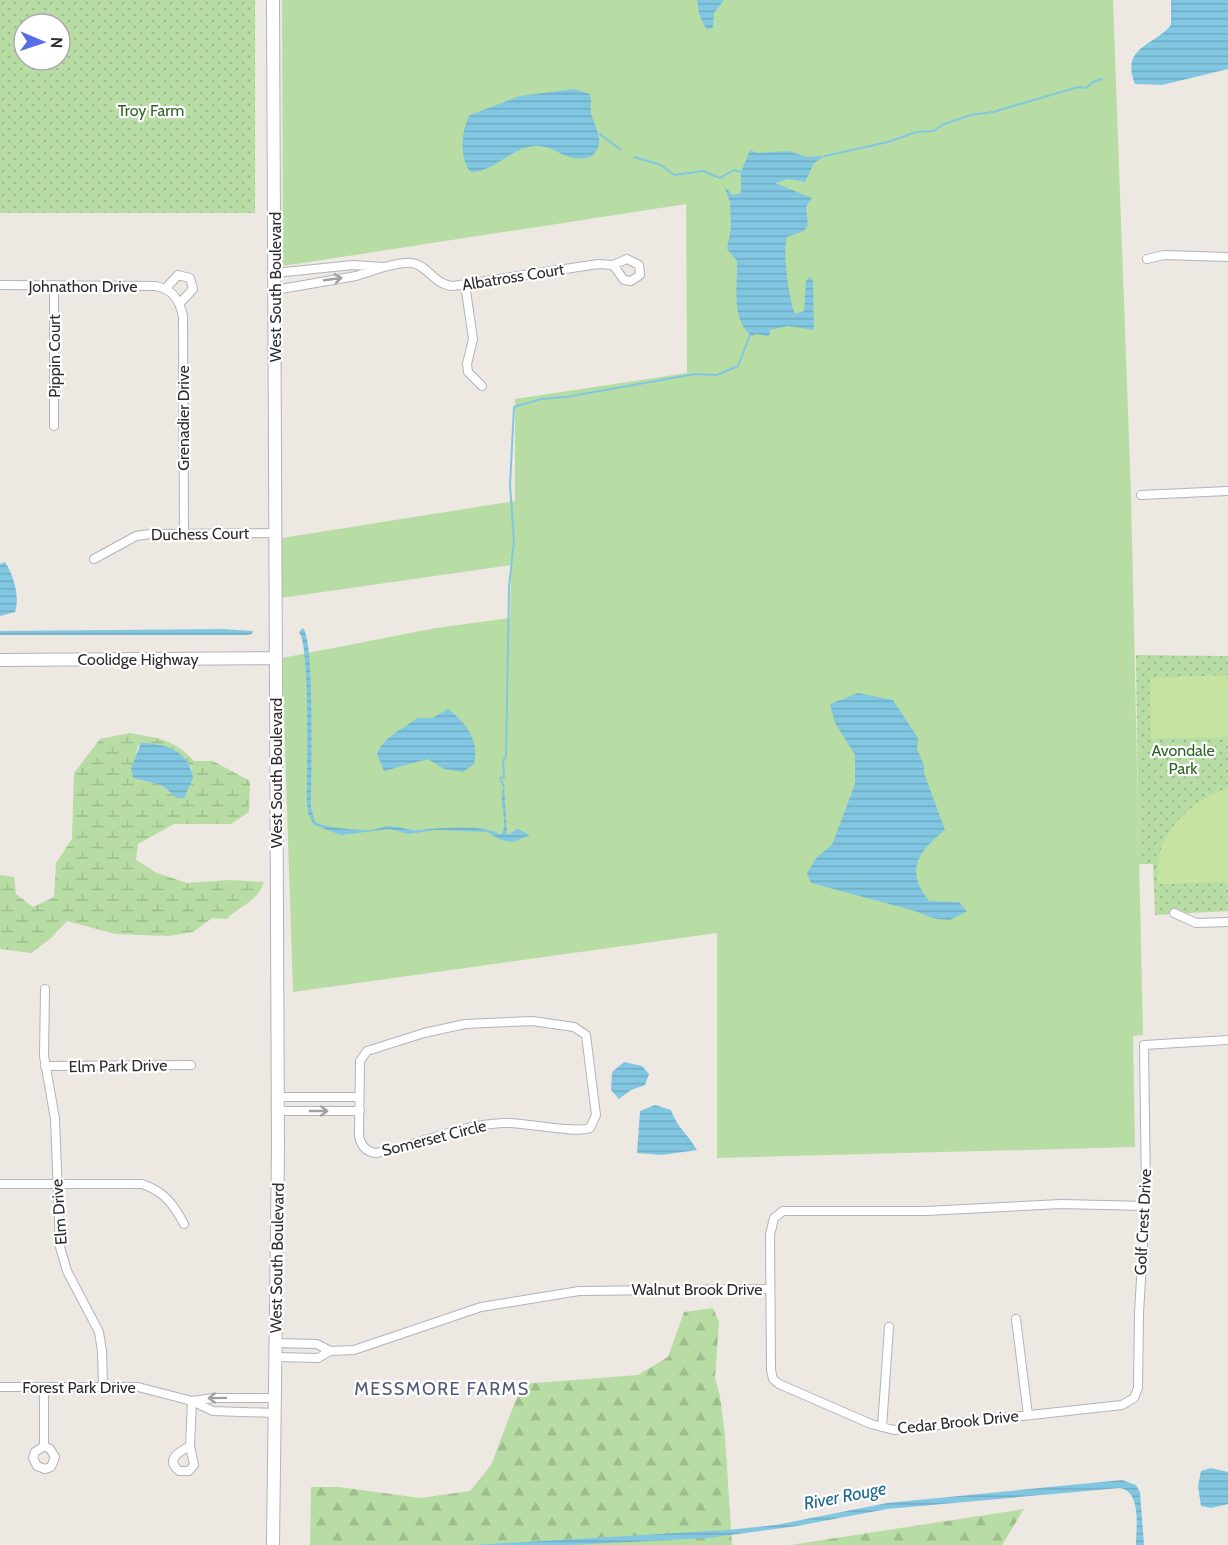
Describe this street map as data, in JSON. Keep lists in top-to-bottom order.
{
  "streets": {
    "main road": ["West South Boulevard", "Coolidge Highway"],
    "street": [
      "Albatross Court",
      "Johnathon Drive",
      "Pippin Court",
      "Grenadier Drive",
      "Duchess Court",
      "Elm Park Drive",
      "Somerset Circle",
      "Elm Drive",
      "Golf Crest Drive",
      "Walnut Brook Drive",
      "Forest Park Drive",
      "Cedar Brook Drive"
    ]
  },
  "crossings": [
    ["Albatross Court", "West South Boulevard"],
    ["Johnathon Drive", "Pippin Court"],
    ["Johnathon Drive", "Grenadier Drive"],
    ["West South Boulevard", "Duchess Court"],
    ["West South Boulevard", "Coolidge Highway"],
    ["West South Boulevard", "Walnut Brook Drive"],
    ["West South Boulevard", "Forest Park Drive"],
    ["Grenadier Drive", "Duchess Court"],
    ["Elm Park Drive", "Elm Drive"],
    ["Elm Drive", "Forest Park Drive"],
    ["Golf Crest Drive", "Walnut Brook Drive"],
    ["Golf Crest Drive", "Cedar Brook Drive"],
    ["Walnut Brook Drive", "Cedar Brook Drive"]
  ],
  "districts": ["MESSMORE FARMS"],
  "water": ["River Rouge"],
  "parks": ["Troy Farm", "Avondale Park"],
  "north": "right"
}
